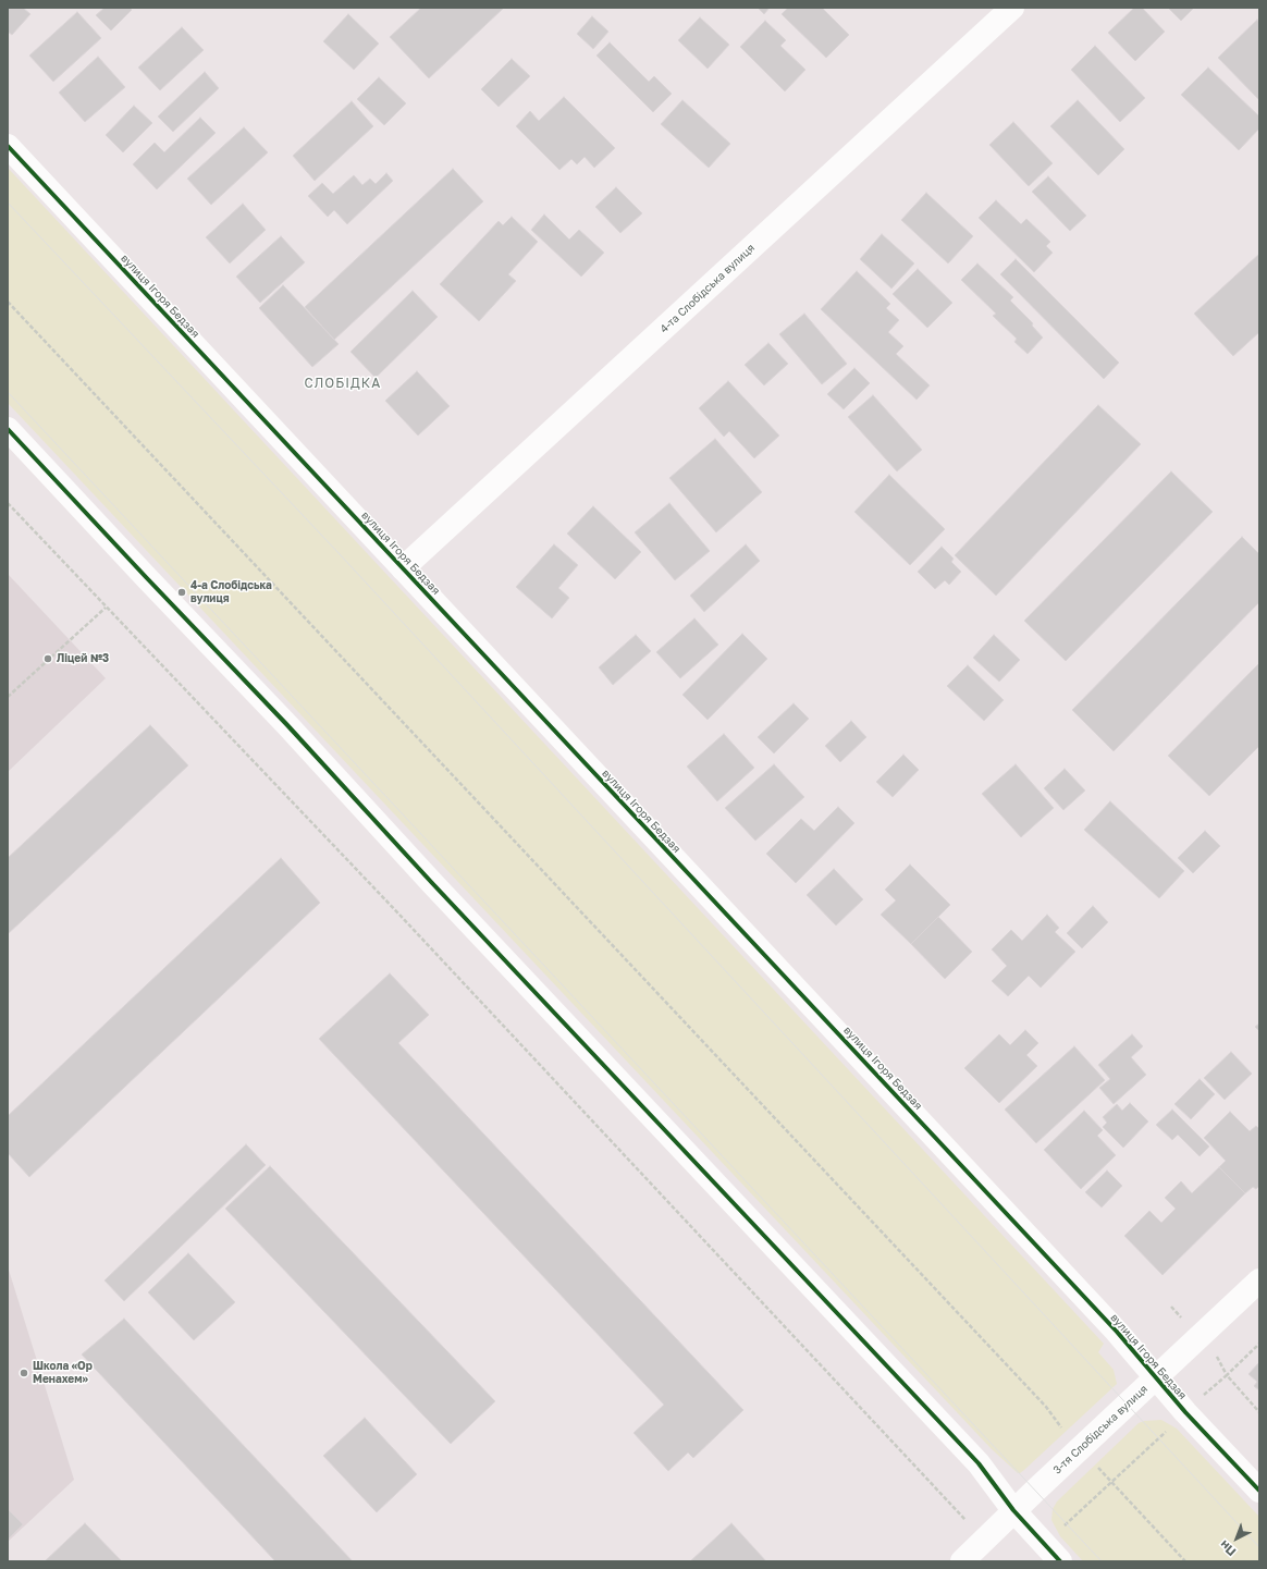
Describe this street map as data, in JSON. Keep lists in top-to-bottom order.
{
  "streets": {
    "street": ["4-та Слобідська вулиця", "вулиця Ігоря Бедзая", "3-тя Слобідська вулиця"]
  },
  "crossings": [
    ["4-та Слобідська вулиця", "вулиця Ігоря Бедзая"],
    ["вулиця Ігоря Бедзая", "3-тя Слобідська вулиця"]
  ],
  "districts": ["СЛОБІДКА"],
  "places": ["4-а Слобідська вулиця", "Ліцей №3", "Школа «Ор Менахем»"],
  "north": "bottom left"
}
